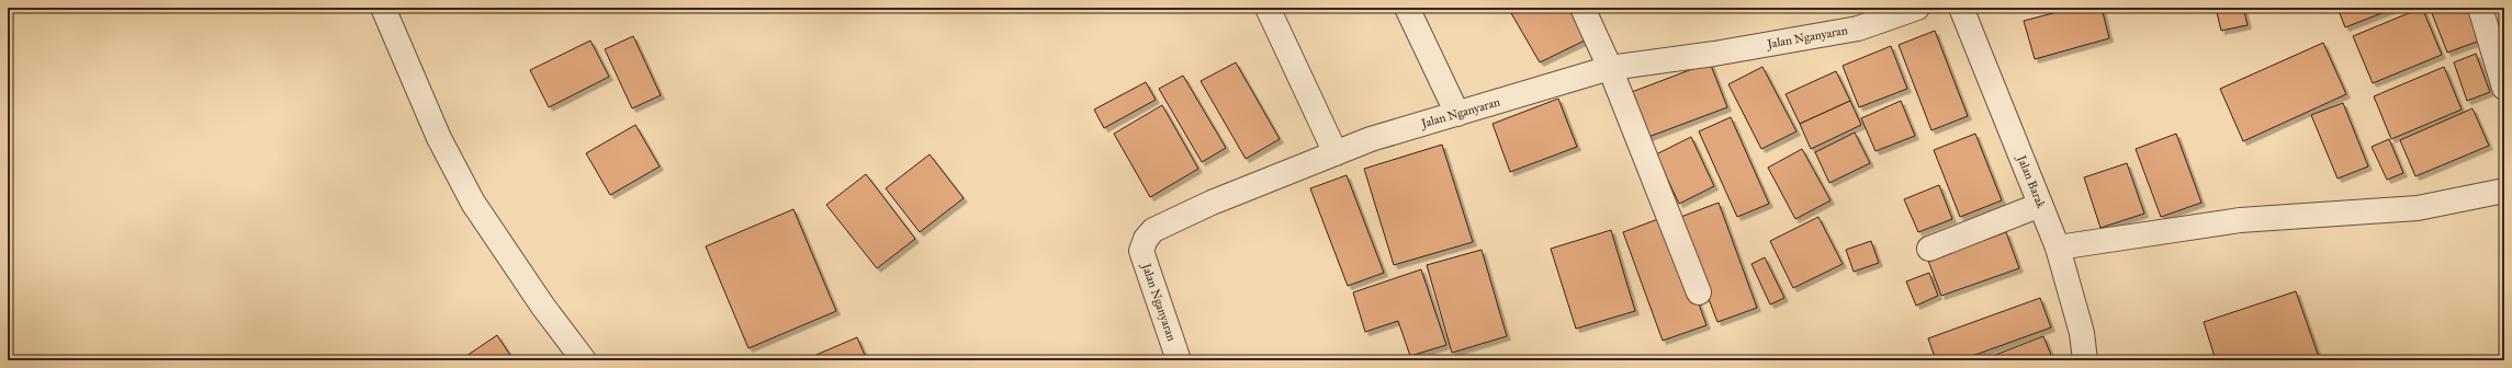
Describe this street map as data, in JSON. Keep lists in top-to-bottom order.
{
  "streets": {
    "street": ["Jalan Nganyaran", "Jalan Barak"]
  }
}
